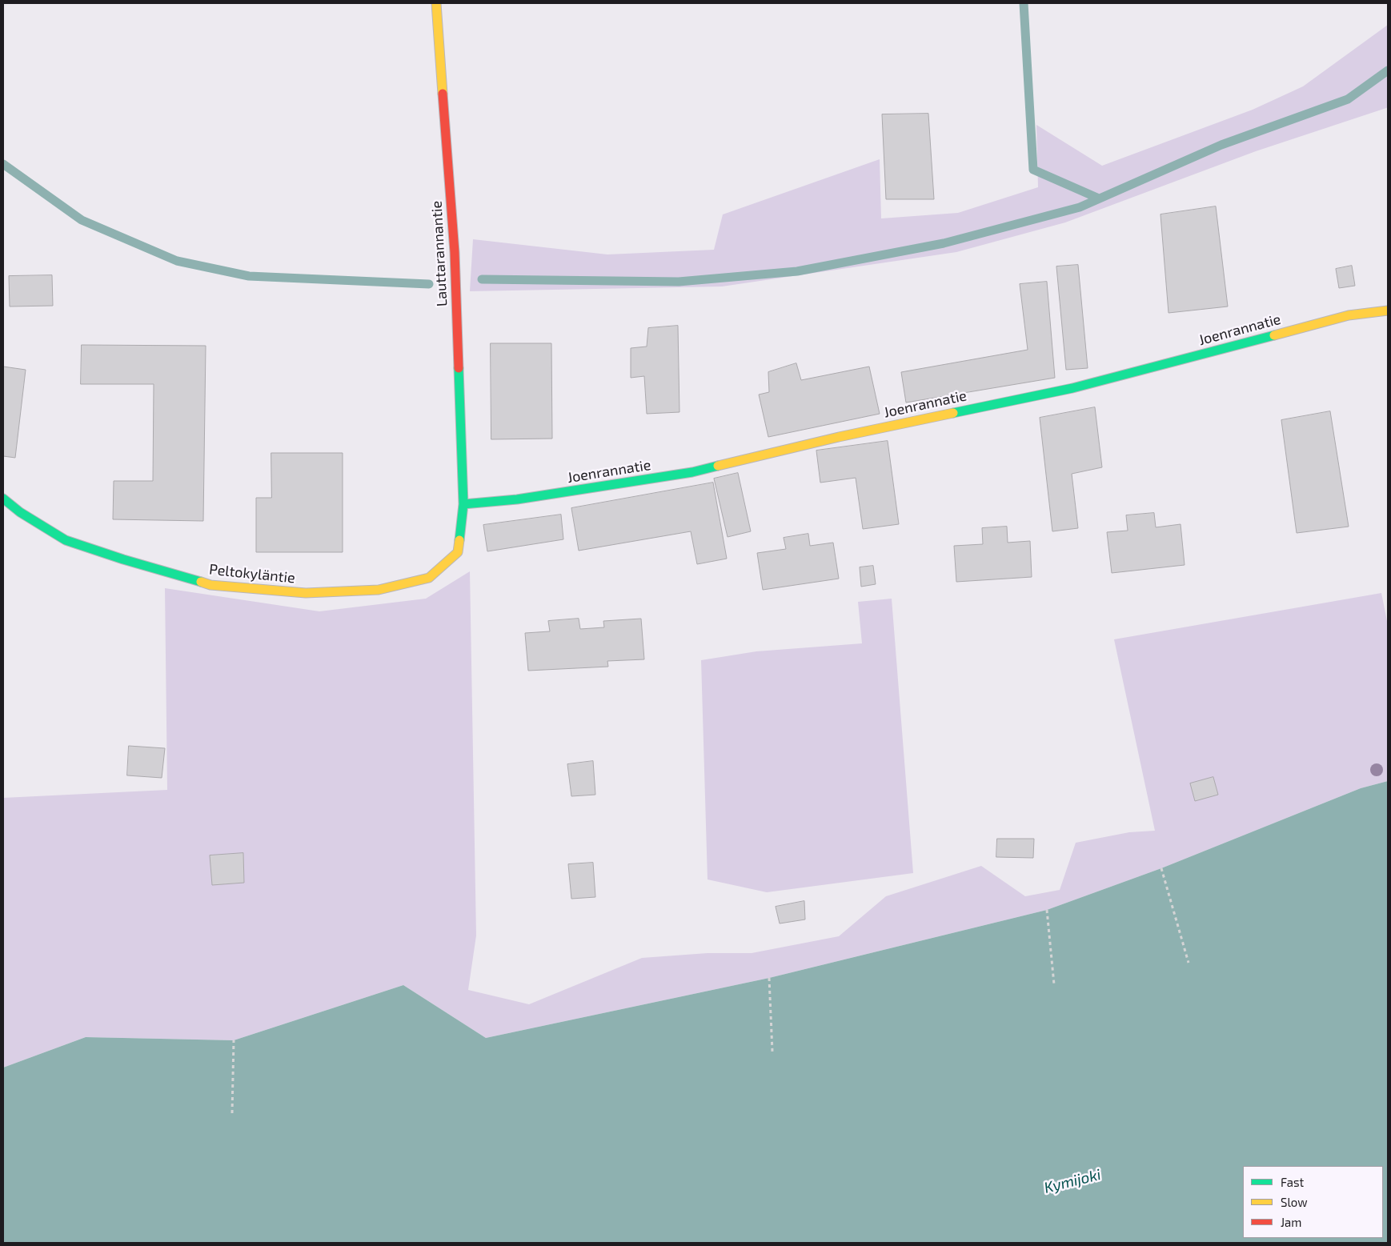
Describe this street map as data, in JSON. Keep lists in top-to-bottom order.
{
  "streets": {
    "street": ["Lauttarannantie", "Joenrannatie", "Peltokyläntie"]
  },
  "crossings": [
    ["Lauttarannantie", "Joenrannatie"],
    ["Lauttarannantie", "Peltokyläntie"],
    ["Joenrannatie", "Peltokyläntie"]
  ],
  "water": ["Kymijoki"],
  "legend": ["Fast", "Slow", "Jam"]
}
